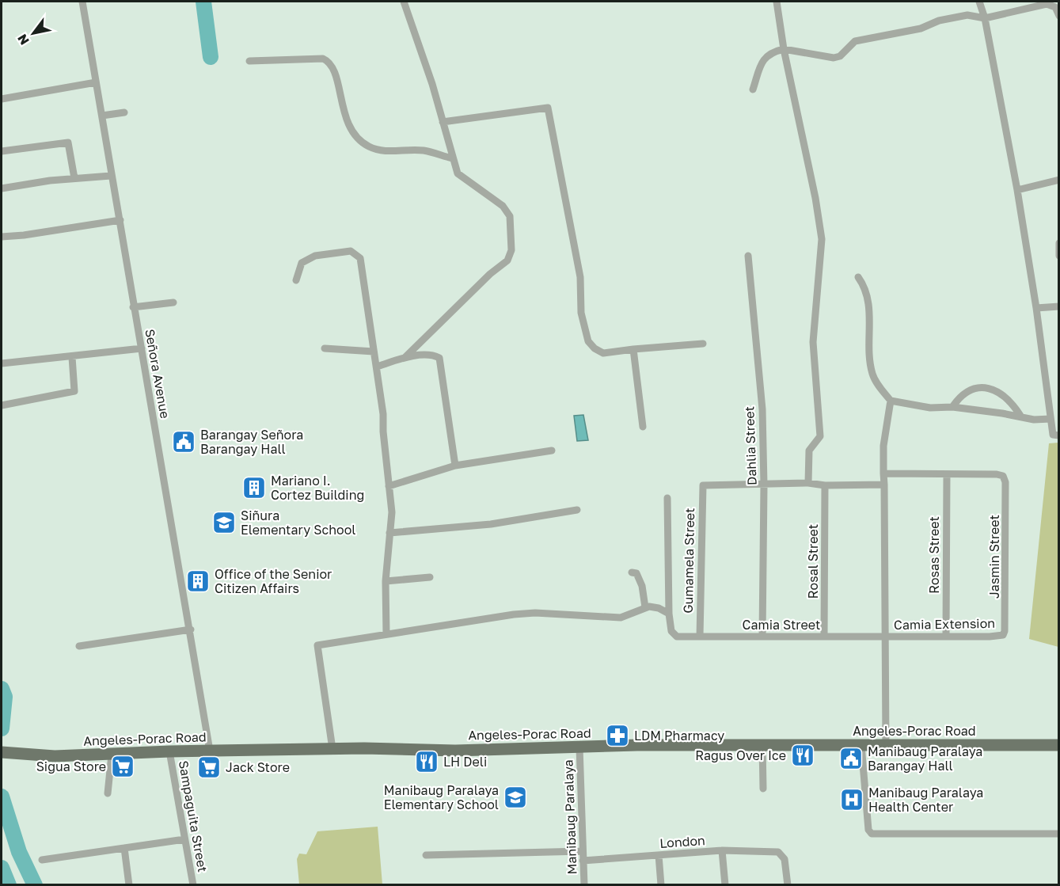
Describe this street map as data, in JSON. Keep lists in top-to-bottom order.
{
  "streets": {
    "main road": ["Angeles-Porac Road"],
    "street": [
      "Señora Avenue",
      "Dahlia Street",
      "Rosas Street",
      "Jasmin Street",
      "Gumamela Street",
      "Rosal Street",
      "Camia Extension",
      "Camia Street",
      "Sampaguita Street",
      "Manibaug Paralaya",
      "London"
    ]
  },
  "crossings": [
    ["Señora Avenue", "Angeles-Porac Road"],
    ["Dahlia Street", "Gumamela Street"],
    ["Dahlia Street", "Camia Street"],
    ["Rosas Street", "Jasmin Street"],
    ["Rosas Street", "Camia Extension"],
    ["Jasmin Street", "Camia Extension"],
    ["Gumamela Street", "Camia Street"],
    ["Rosal Street", "Camia Street"],
    ["Camia Extension", "Camia Street"],
    ["Angeles-Porac Road", "Sampaguita Street"],
    ["Angeles-Porac Road", "Manibaug Paralaya"],
    ["Manibaug Paralaya", "London"]
  ],
  "places": {
    "public building": ["Barangay Señora Barangay Hall", "Manibaug Paralaya Barangay Hall"],
    "building": ["Mariano I. Cortez Building", "Office of the Senior Citizen Affairs"],
    "school or university": ["Siñura Elementary School", "Manibaug Paralaya Elementary School"],
    "pharmacy": ["LDM Pharmacy"],
    "restaurant": ["Ragus Over Ice", "LH Deli"],
    "supermarket": ["Sigua Store", "Jack Store"],
    "hospital": ["Manibaug Paralaya Health Center"]
  },
  "north": "bottom left"
}
